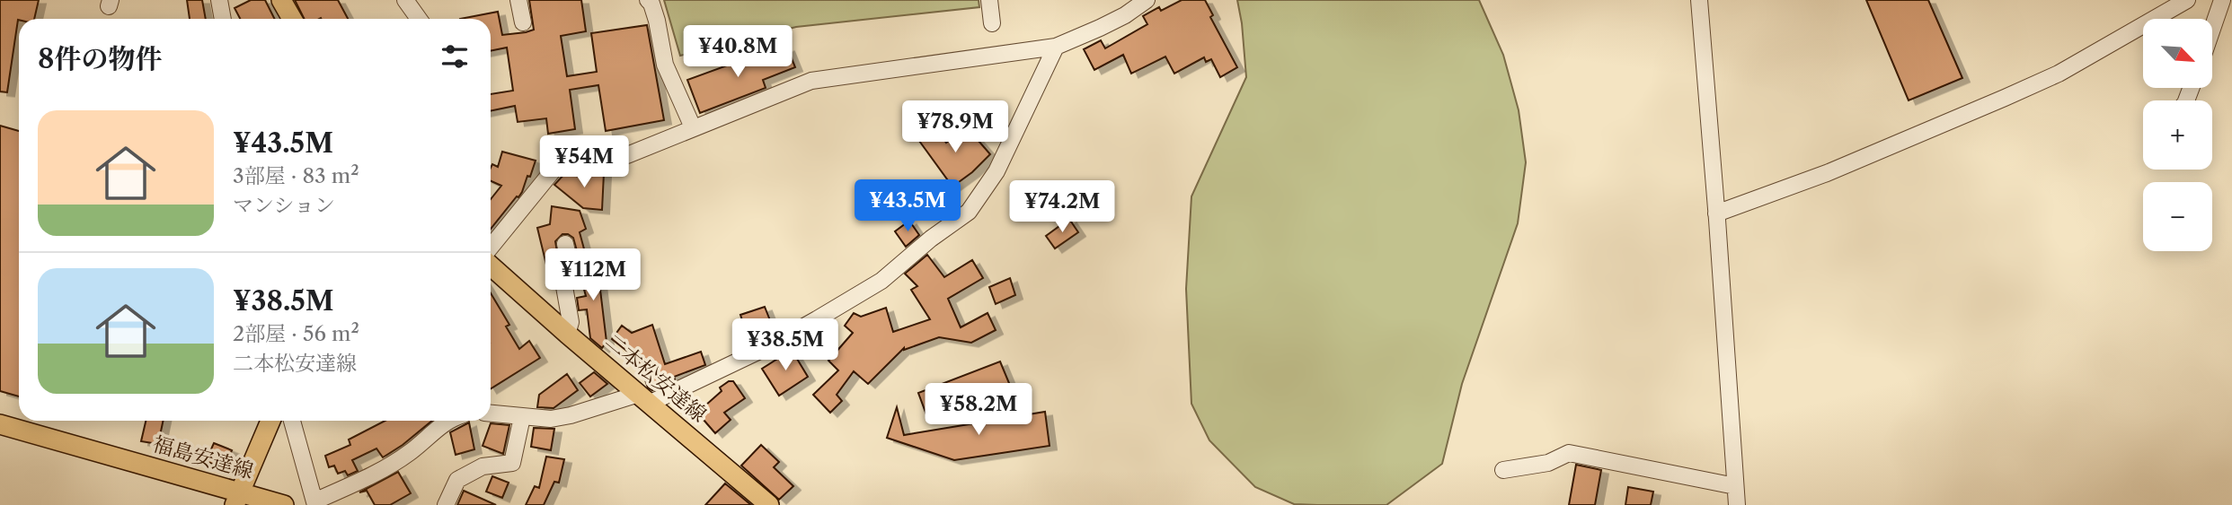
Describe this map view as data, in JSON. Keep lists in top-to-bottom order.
{
  "streets": {
    "main road": ["二本松安達線", "福島安達線"]
  },
  "north": "bottom right",
  "page": {
    "map_buttons": ["+", "−"],
    "heading": "8件の物件",
    "price": [
      "¥40.8M",
      "¥78.9M",
      "¥54M",
      "¥43.5M",
      "¥74.2M",
      "¥112M",
      "¥38.5M",
      "¥58.2M"
    ],
    "list": [
      {
        "name": "¥43.5M",
        "note": "3部屋 · 83 m² · マンション"
      },
      {
        "name": "¥38.5M",
        "note": "2部屋 · 56 m² · 二本松安達線"
      }
    ]
  }
}
